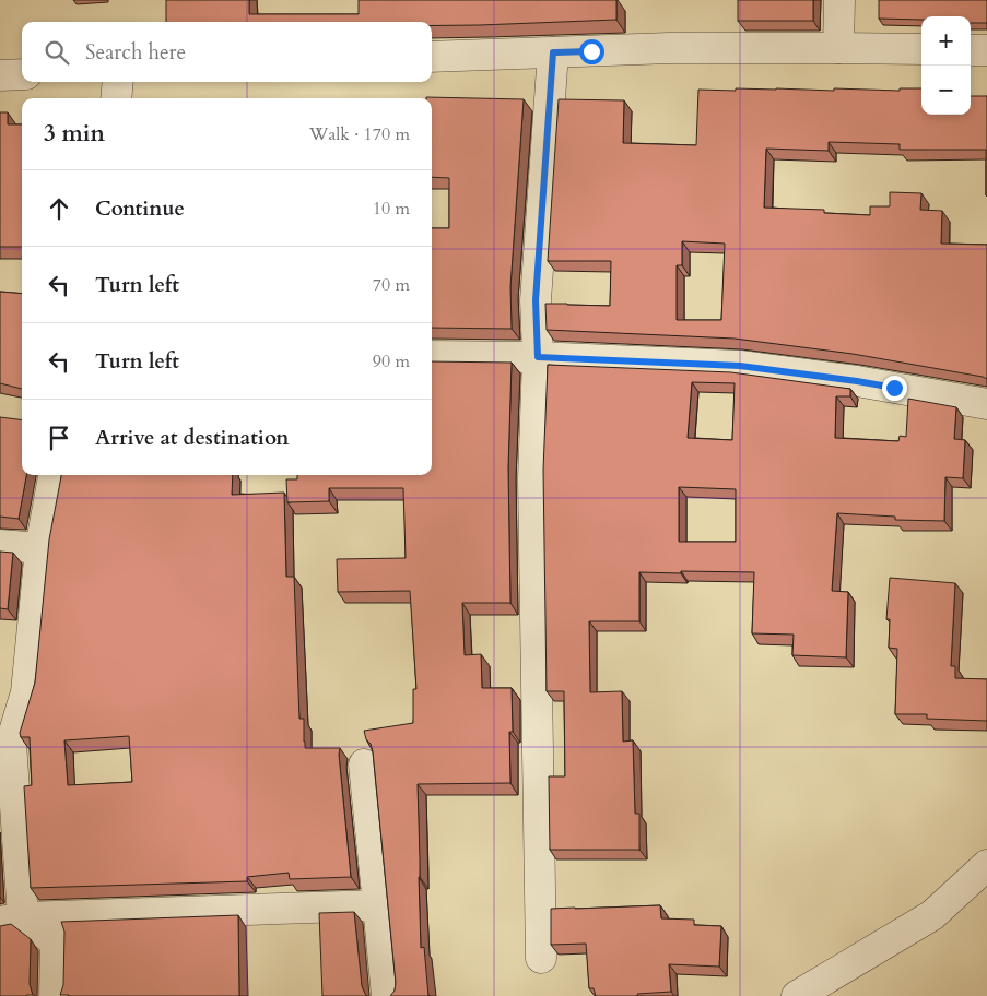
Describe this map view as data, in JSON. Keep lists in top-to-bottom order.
{
  "page": {
    "map_buttons": ["+", "−"],
    "search": "Search here",
    "heading": ["3 min", "Walk · 170 m"],
    "list": [
      ["Continue", "10 m"],
      ["Turn left", "70 m"],
      ["Turn left", "90 m"],
      "Arrive at destination"
    ]
  }
}
